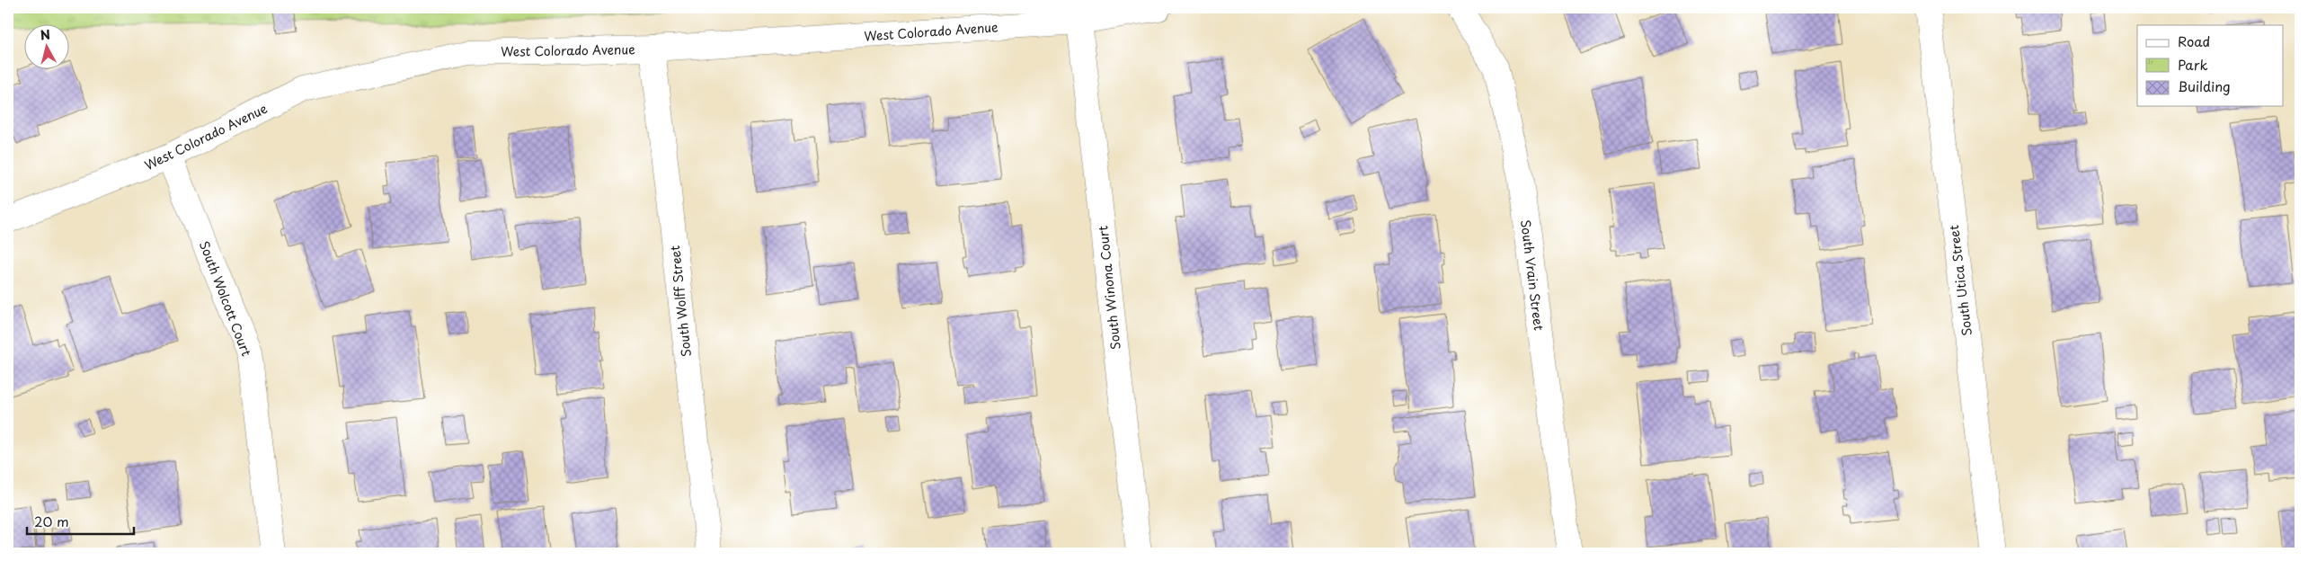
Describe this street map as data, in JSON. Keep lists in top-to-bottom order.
{
  "streets": {
    "street": [
      "West Colorado Avenue",
      "South Vrain Street",
      "South Utica Street",
      "South Winona Court",
      "South Wolcott Court",
      "South Wolff Street"
    ]
  },
  "crossings": [
    ["West Colorado Avenue", "South Winona Court"],
    ["West Colorado Avenue", "South Wolcott Court"],
    ["West Colorado Avenue", "South Wolff Street"]
  ],
  "legend": ["Road", "Park", "Building"],
  "scale_bar": "20 m",
  "north": "top"
}
